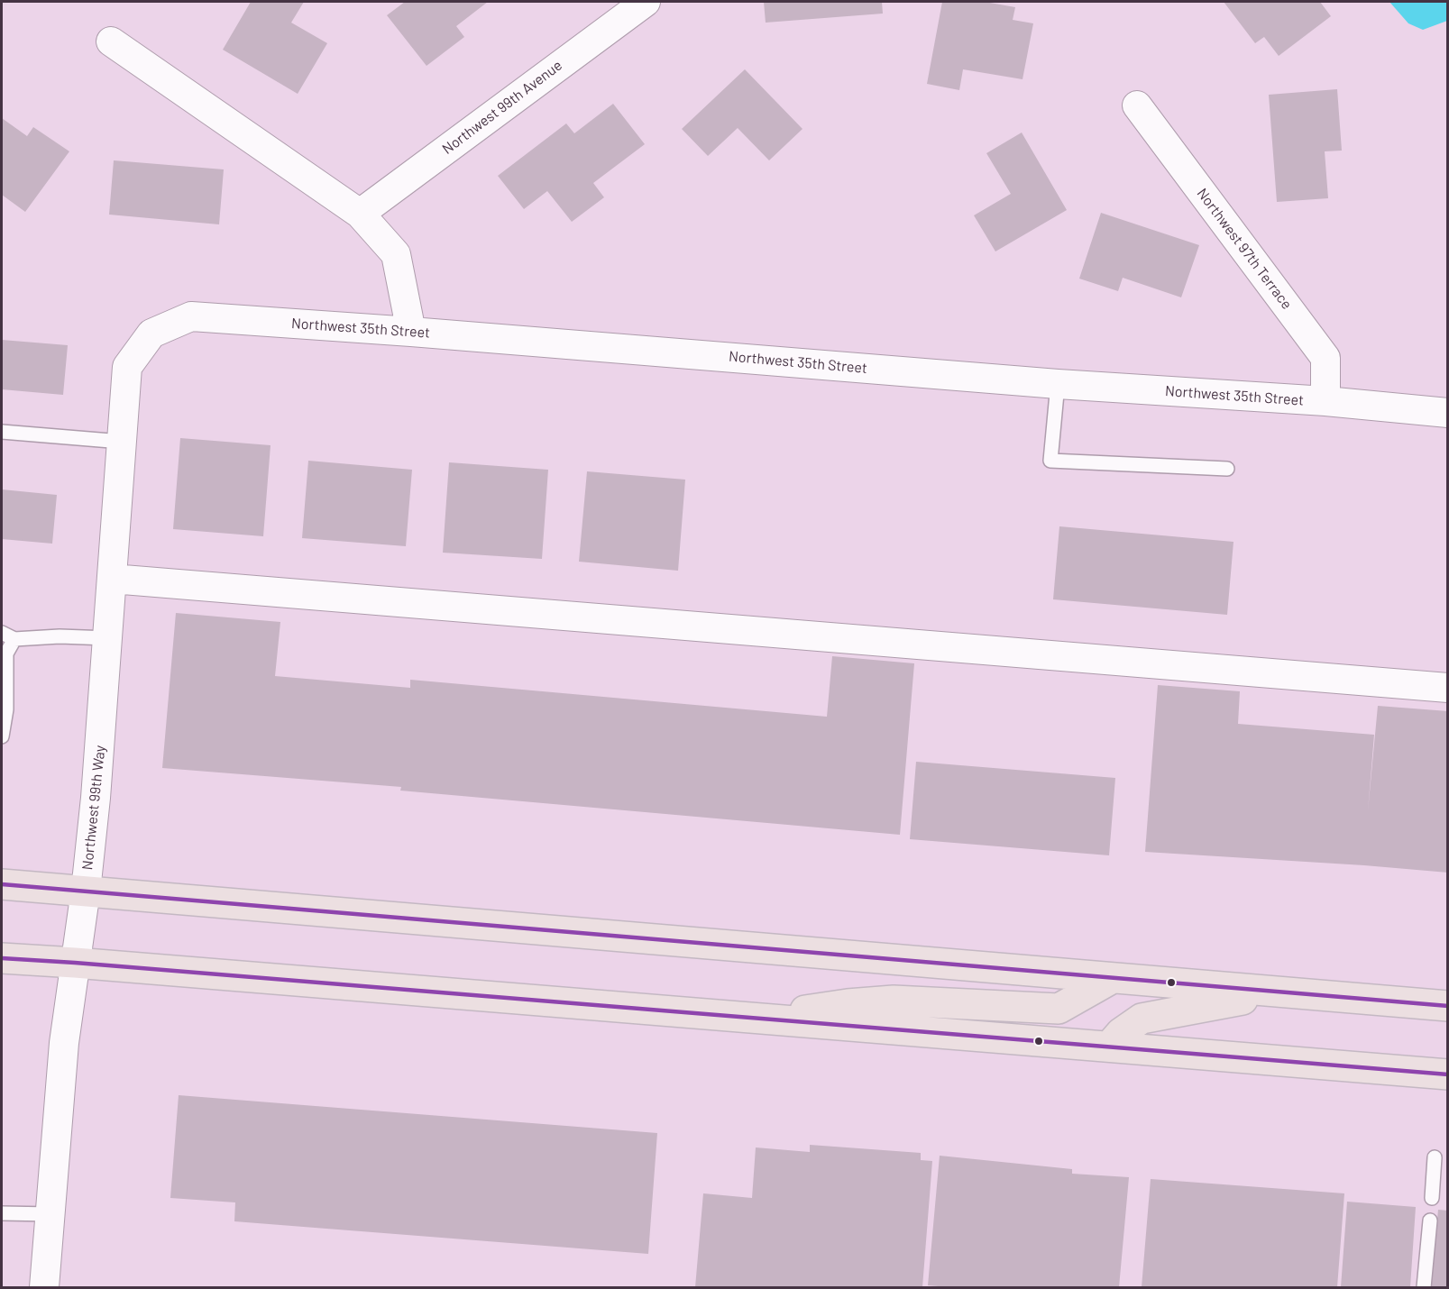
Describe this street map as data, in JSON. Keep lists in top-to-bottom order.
{
  "streets": {
    "street": [
      "Northwest 99th Avenue",
      "Northwest 97th Terrace",
      "Northwest 35th Street",
      "Northwest 99th Way"
    ]
  },
  "crossings": [
    ["Northwest 97th Terrace", "Northwest 35th Street"],
    ["Northwest 35th Street", "Northwest 99th Way"]
  ]
}
